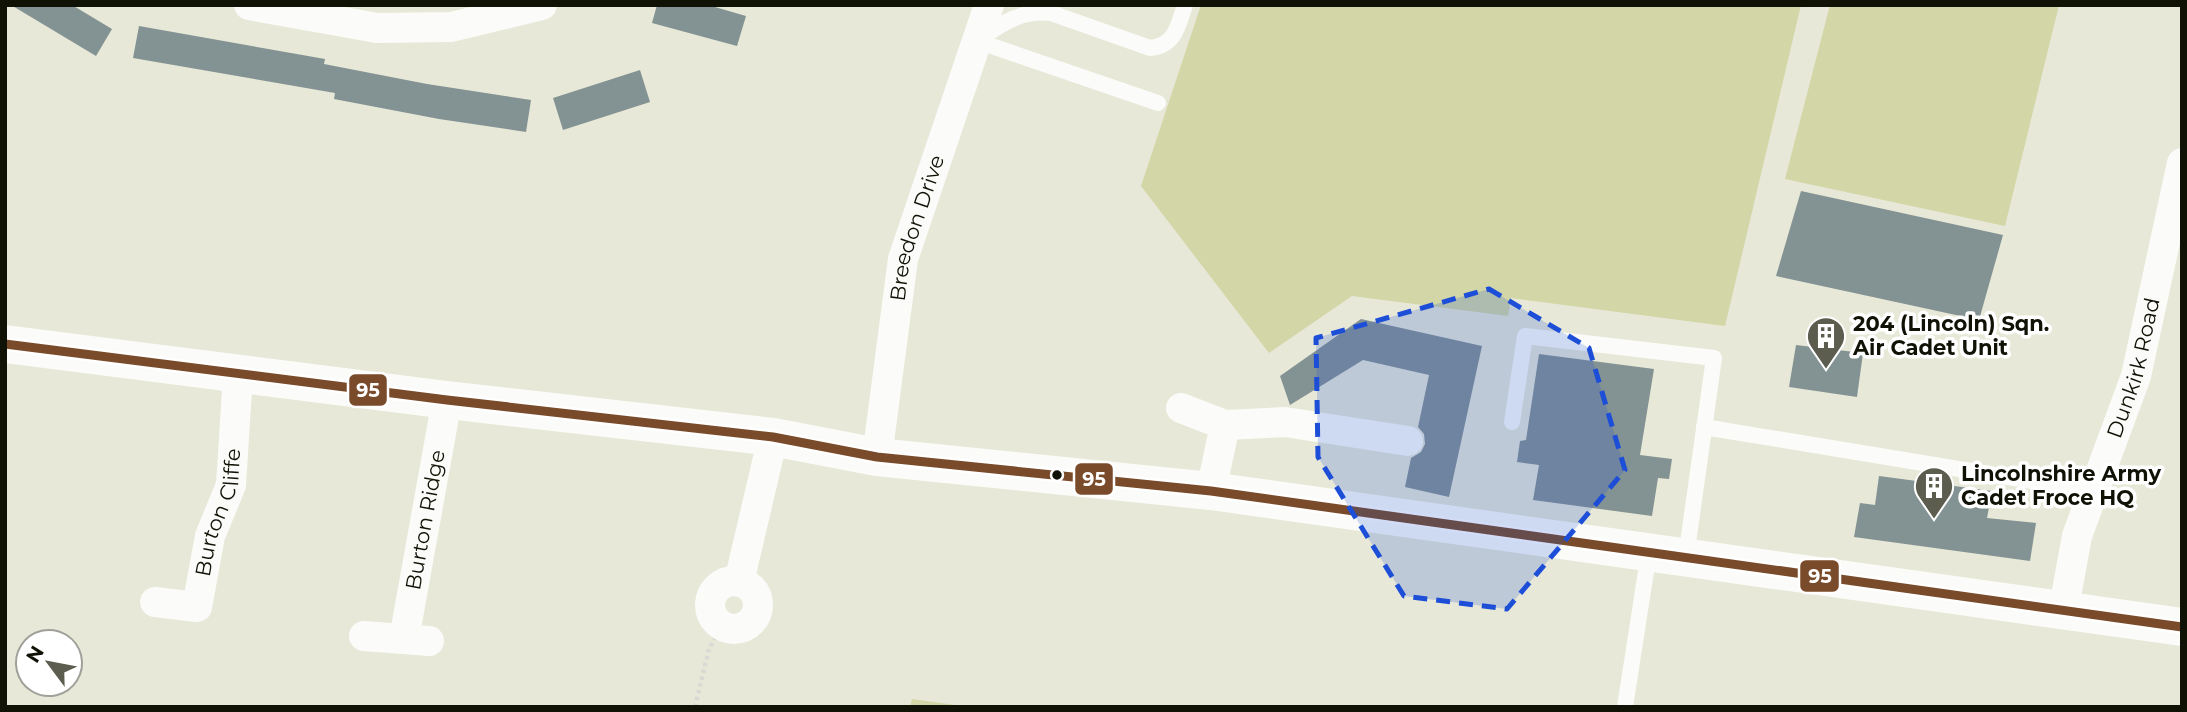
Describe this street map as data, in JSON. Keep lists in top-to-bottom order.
{
  "streets": {
    "street": [
      "Breedon Drive",
      "Dunkirk Road",
      "Burton Cliffe",
      "Burton Ridge"
    ]
  },
  "places": {
    "building": ["204 (Lincoln) Sqn. Air Cadet Unit", "Lincolnshire Army Cadet Froce HQ"]
  },
  "lines": ["transit line 95"],
  "north": "top left"
}
